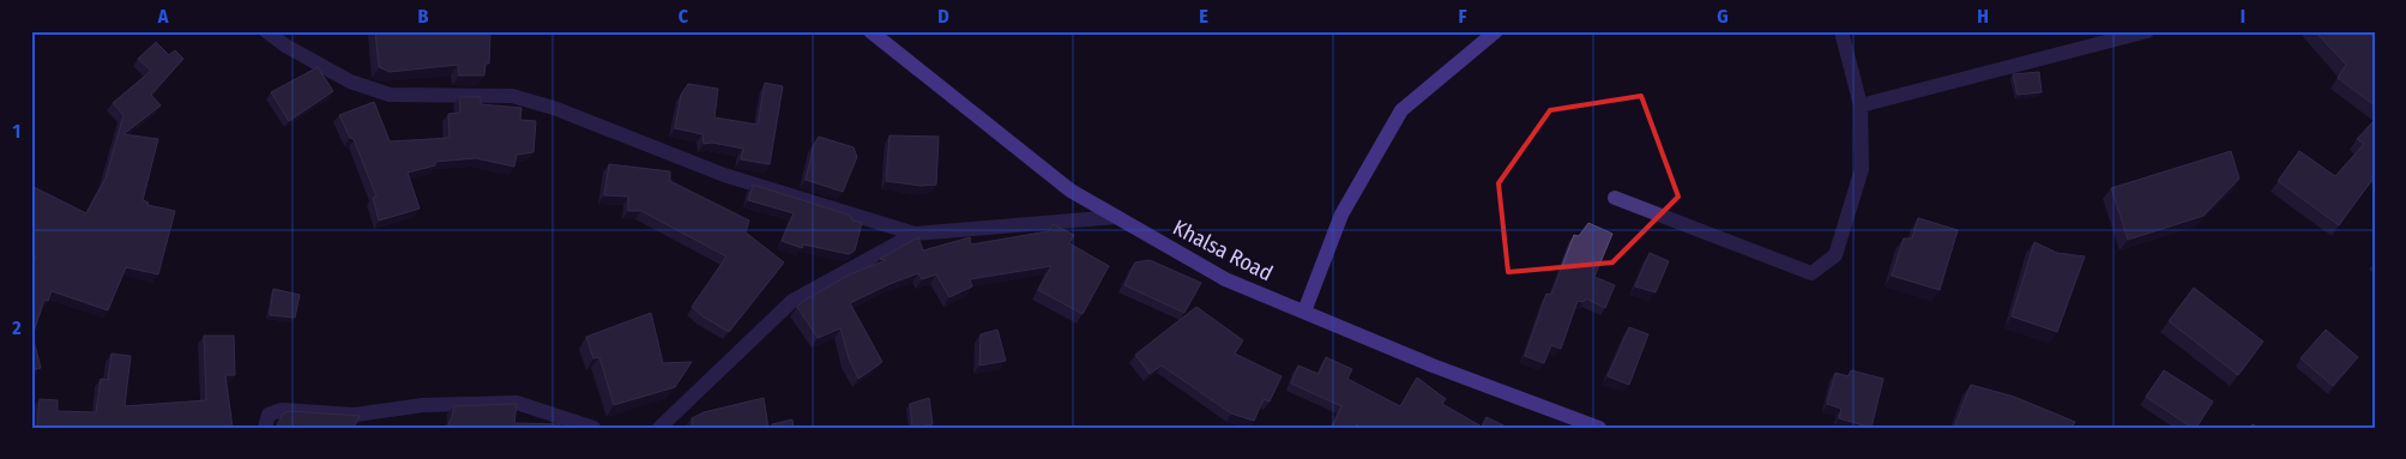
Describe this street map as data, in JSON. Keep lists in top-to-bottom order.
{
  "streets": {
    "main road": ["Khalsa Road"]
  },
  "grid": {
    "columns": [
      "A",
      "B",
      "C",
      "D",
      "E",
      "F",
      "G",
      "H",
      "I"
    ],
    "rows": ["1", "2"]
  }
}
